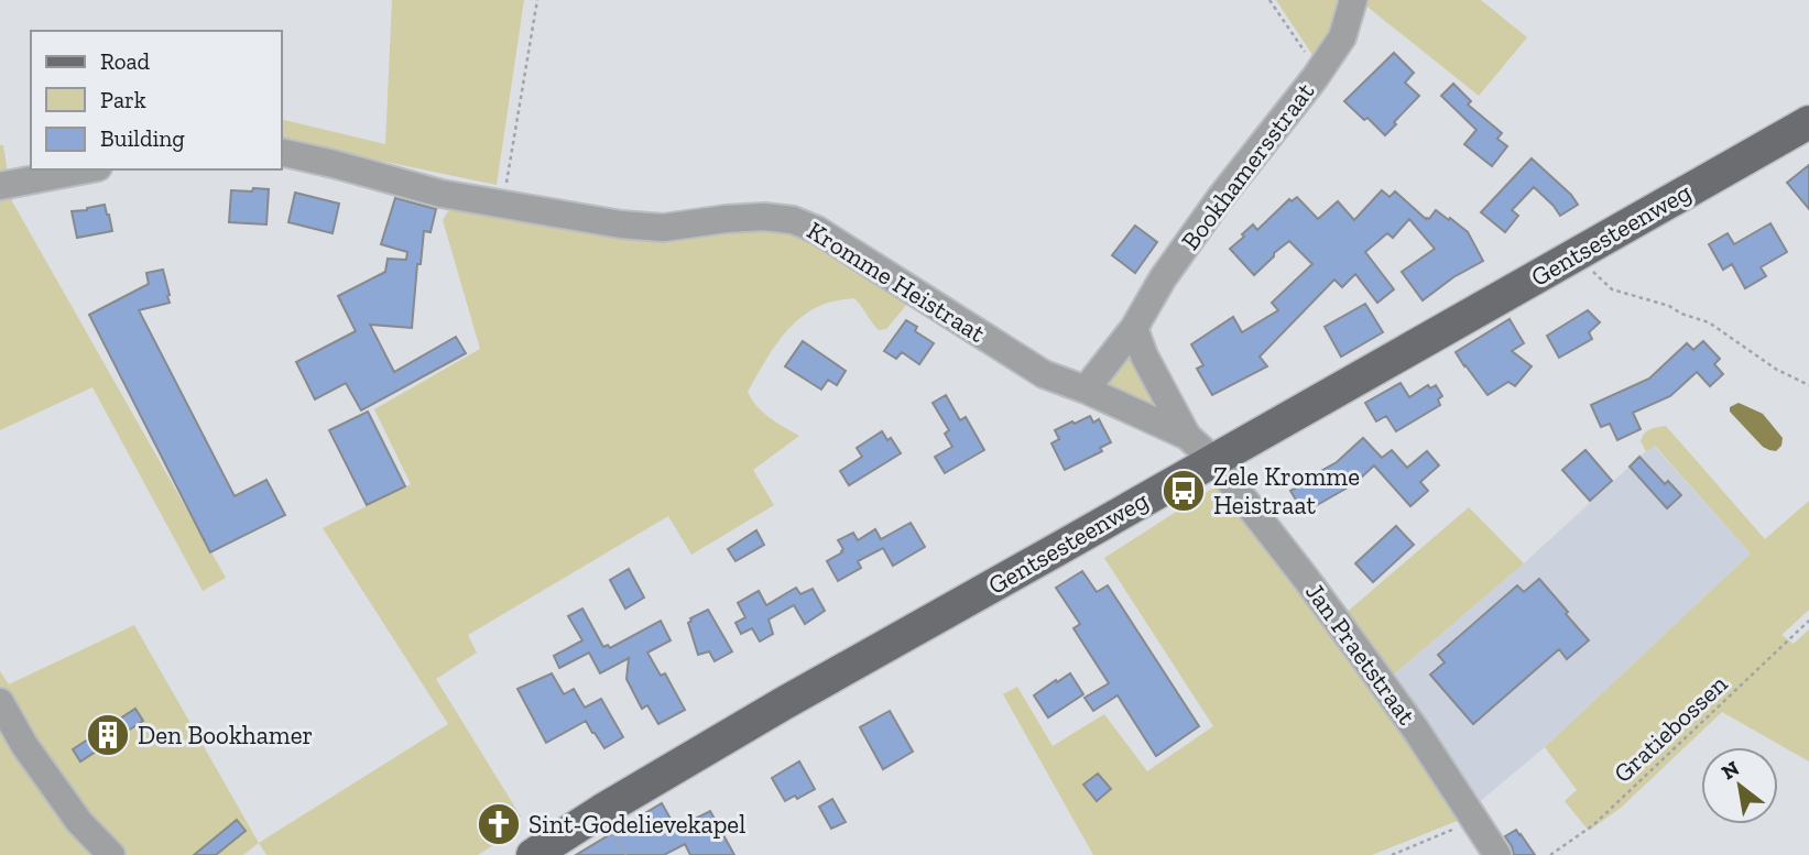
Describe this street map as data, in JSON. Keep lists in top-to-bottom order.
{
  "streets": {
    "main road": ["Gentsesteenweg"],
    "street": ["Bookhamersstraat", "Kromme Heistraat", "Jan Praetstraat"],
    "path": ["Gratiebossen"]
  },
  "crossings": [
    ["Bookhamersstraat", "Kromme Heistraat"],
    ["Gentsesteenweg", "Kromme Heistraat"],
    ["Gentsesteenweg", "Jan Praetstraat"],
    ["Kromme Heistraat", "Jan Praetstraat"]
  ],
  "places": {
    "bus stop": ["Zele Kromme Heistraat"],
    "building": ["Den Bookhamer"],
    "church": ["Sint-Godelievekapel"]
  },
  "legend": ["Road", "Park", "Building"],
  "north": "top left"
}
